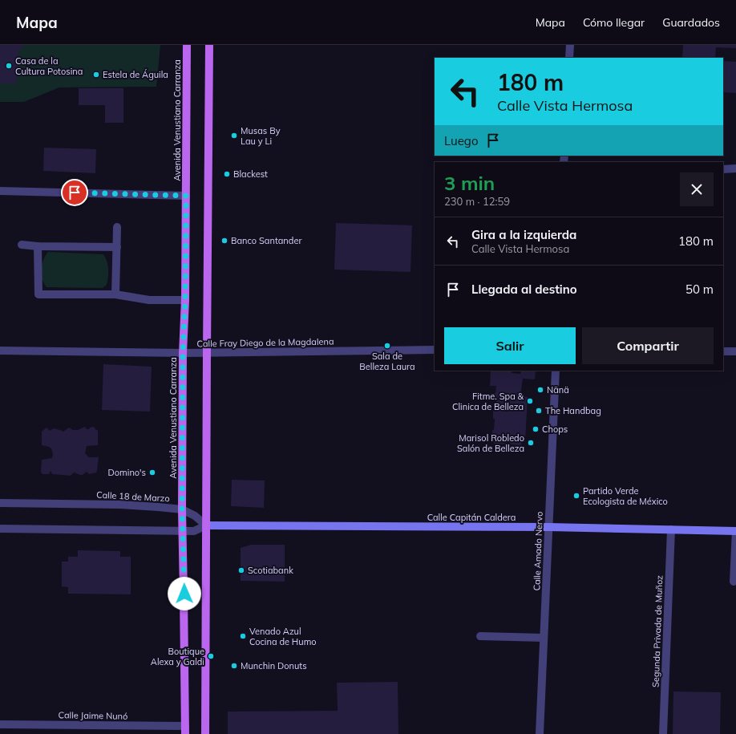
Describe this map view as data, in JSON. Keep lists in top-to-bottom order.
{
  "streets": {
    "main road": ["Avenida Venustiano Carranza", "Calle Capitán Caldera"],
    "street": [
      "Calle Fray Diego de la Magdalena",
      "Calle 18 de Marzo",
      "Calle Amado Nervo",
      "Segunda Privada de Muñoz",
      "Calle Jaime Nunó"
    ]
  },
  "crossings": [
    ["Avenida Venustiano Carranza", "Calle Fray Diego de la Magdalena"],
    ["Avenida Venustiano Carranza", "Calle 18 de Marzo"],
    ["Avenida Venustiano Carranza", "Calle Jaime Nunó"],
    ["Calle 18 de Marzo", "Calle Capitán Caldera"],
    ["Calle Capitán Caldera", "Calle Amado Nervo"],
    ["Calle Capitán Caldera", "Segunda Privada de Muñoz"]
  ],
  "places": [
    "Casa de la Cultura Potosina",
    "Estela de Águila",
    "Musas By Lau y Li",
    "Blackest",
    "Banco Santander",
    "Sala de Belleza Laura",
    "Nänä",
    "Fitme. Spa & Clinica de Belleza",
    "The Handbag",
    "Chops",
    "Marisol Robledo Salón de Belleza",
    "Domino's",
    "Partido Verde Ecologista de México",
    "Scotiabank",
    "Venado Azul Cocina de Humo",
    "Boutique Alexa y Galdi",
    "Munchin Donuts"
  ],
  "page": {
    "header": "Mapa",
    "nav": ["Mapa", "Cómo llegar", "Guardados"],
    "turn": ["180 m", "Calle Vista Hermosa"],
    "then": "Luego",
    "heading": ["3 min", "230 m · 12:59"],
    "list": [
      {
        "name": "Gira a la izquierda",
        "note": "Calle Vista Hermosa",
        "value": "180 m"
      },
      {
        "name": "Llegada al destino",
        "value": "50 m"
      }
    ],
    "buttons": ["Salir", "Compartir"]
  }
}
